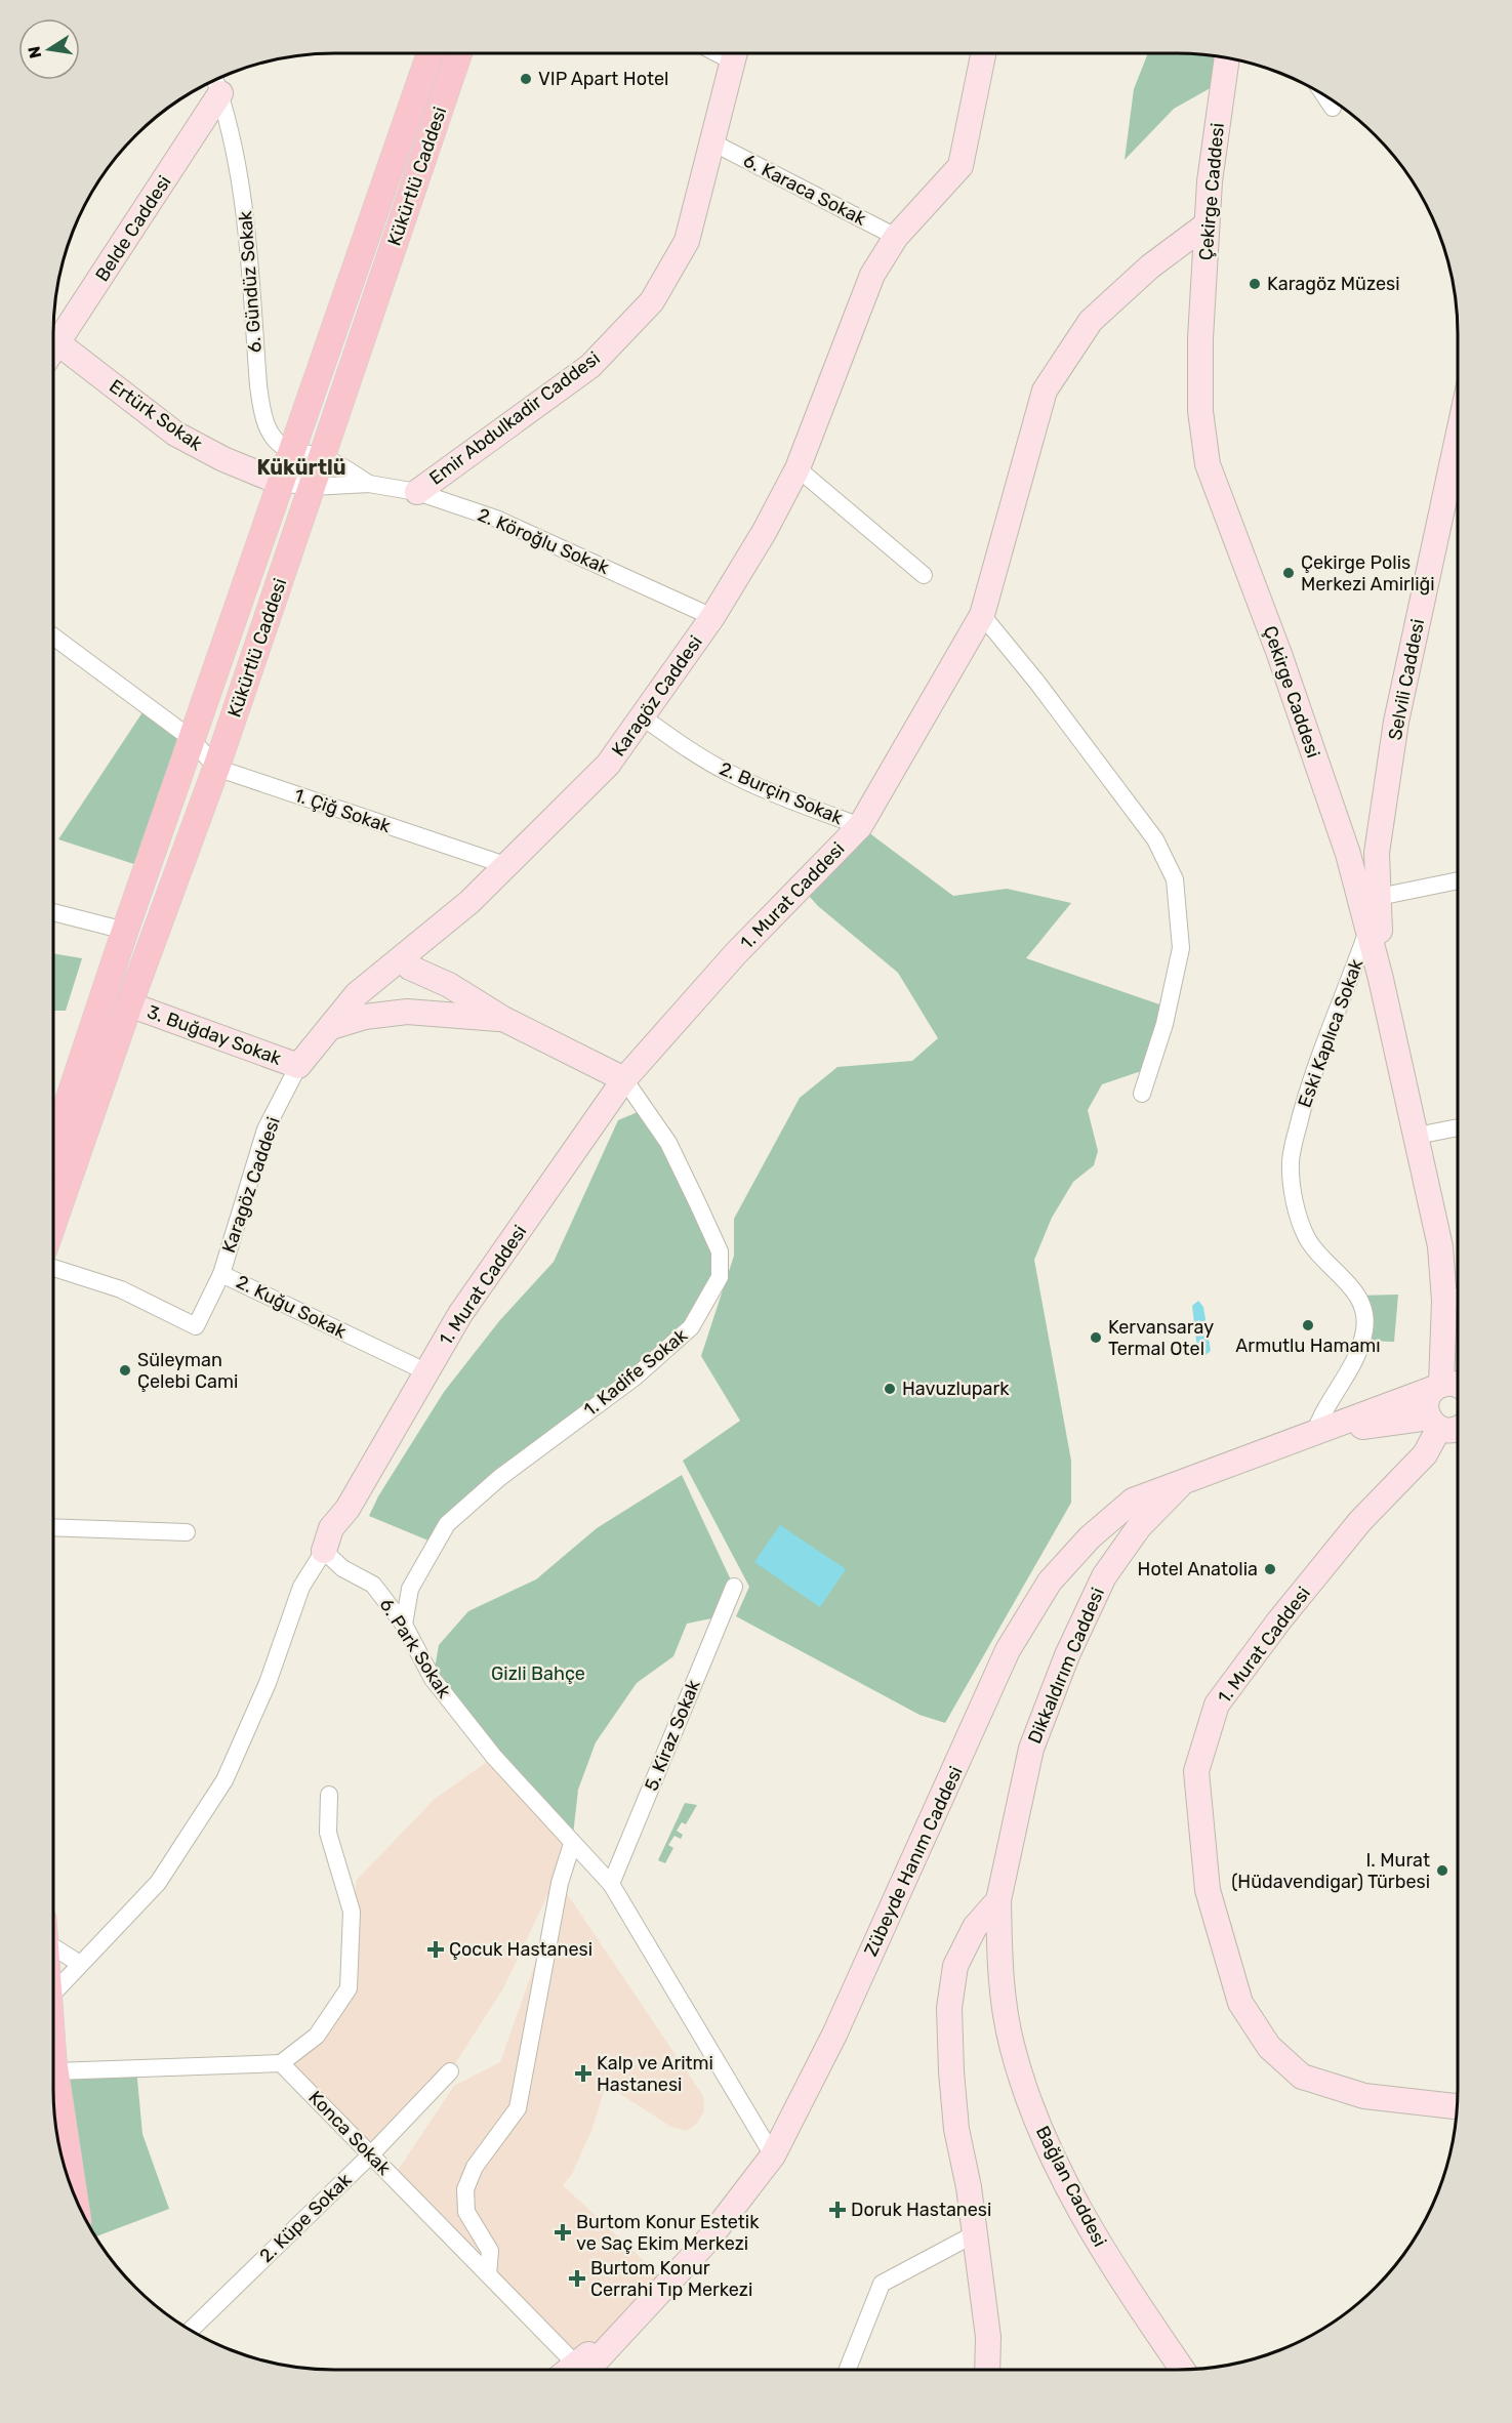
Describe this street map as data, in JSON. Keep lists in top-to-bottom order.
{
  "streets": {
    "main road": ["Kükürtlü Caddesi"],
    "street": [
      "6. Karaca Sokak",
      "Çekirge Caddesi",
      "Belde Caddesi",
      "6. Gündüz Sokak",
      "Ertürk Sokak",
      "Emir Abdulkadir Caddesi",
      "2. Köroğlu Sokak",
      "Selvili Caddesi",
      "Karagöz Caddesi",
      "2. Burçin Sokak",
      "1. Çiğ Sokak",
      "1. Murat Caddesi",
      "Eski Kaplıca Sokak",
      "3. Buğday Sokak",
      "2. Kuğu Sokak",
      "1. Kadife Sokak",
      "6. Park Sokak",
      "Dikkaldırım Caddesi",
      "5. Kiraz Sokak",
      "Zübeyde Hanım Caddesi",
      "Konca Sokak",
      "Bağlan Caddesi",
      "2. Küpe Sokak"
    ]
  },
  "crossings": [
    ["Kükürtlü Caddesi", "6. Gündüz Sokak"],
    ["Kükürtlü Caddesi", "Ertürk Sokak"],
    ["Kükürtlü Caddesi", "2. Köroğlu Sokak"],
    ["Kükürtlü Caddesi", "1. Çiğ Sokak"],
    ["Kükürtlü Caddesi", "3. Buğday Sokak"],
    ["6. Karaca Sokak", "Emir Abdulkadir Caddesi"],
    ["6. Karaca Sokak", "Karagöz Caddesi"],
    ["Çekirge Caddesi", "Selvili Caddesi"],
    ["Çekirge Caddesi", "1. Murat Caddesi"],
    ["Çekirge Caddesi", "Eski Kaplıca Sokak"],
    ["Belde Caddesi", "6. Gündüz Sokak"],
    ["Ertürk Sokak", "2. Köroğlu Sokak"],
    ["Emir Abdulkadir Caddesi", "2. Köroğlu Sokak"],
    ["2. Köroğlu Sokak", "Karagöz Caddesi"],
    ["Karagöz Caddesi", "2. Burçin Sokak"],
    ["Karagöz Caddesi", "1. Çiğ Sokak"],
    ["Karagöz Caddesi", "3. Buğday Sokak"],
    ["Karagöz Caddesi", "2. Kuğu Sokak"],
    ["2. Burçin Sokak", "1. Murat Caddesi"],
    ["1. Murat Caddesi", "2. Kuğu Sokak"],
    ["1. Murat Caddesi", "1. Kadife Sokak"],
    ["1. Murat Caddesi", "6. Park Sokak"],
    ["Eski Kaplıca Sokak", "Zübeyde Hanım Caddesi"],
    ["1. Kadife Sokak", "6. Park Sokak"],
    ["6. Park Sokak", "5. Kiraz Sokak"],
    ["6. Park Sokak", "Zübeyde Hanım Caddesi"],
    ["Dikkaldırım Caddesi", "Zübeyde Hanım Caddesi"],
    ["Dikkaldırım Caddesi", "Bağlan Caddesi"],
    ["Konca Sokak", "2. Küpe Sokak"]
  ],
  "districts": ["Kükürtlü"],
  "parks": ["Gizli Bahçe"],
  "places": {
    "other": [
      "VIP Apart Hotel",
      "Karagöz Müzesi",
      "Çekirge Polis Merkezi Amirliği",
      "Armutlu Hamamı",
      "Kervansaray Termal Otel",
      "Süleyman Çelebi Cami",
      "Havuzlupark",
      "Hotel Anatolia",
      "I. Murat (Hüdavendigar) Türbesi"
    ],
    "health": [
      "Çocuk Hastanesi",
      "Kalp ve Aritmi Hastanesi",
      "Doruk Hastanesi",
      "Burtom Konur Estetik ve Saç Ekim Merkezi",
      "Burtom Konur Cerrahi Tıp Merkezi"
    ]
  },
  "north": "left"
}
